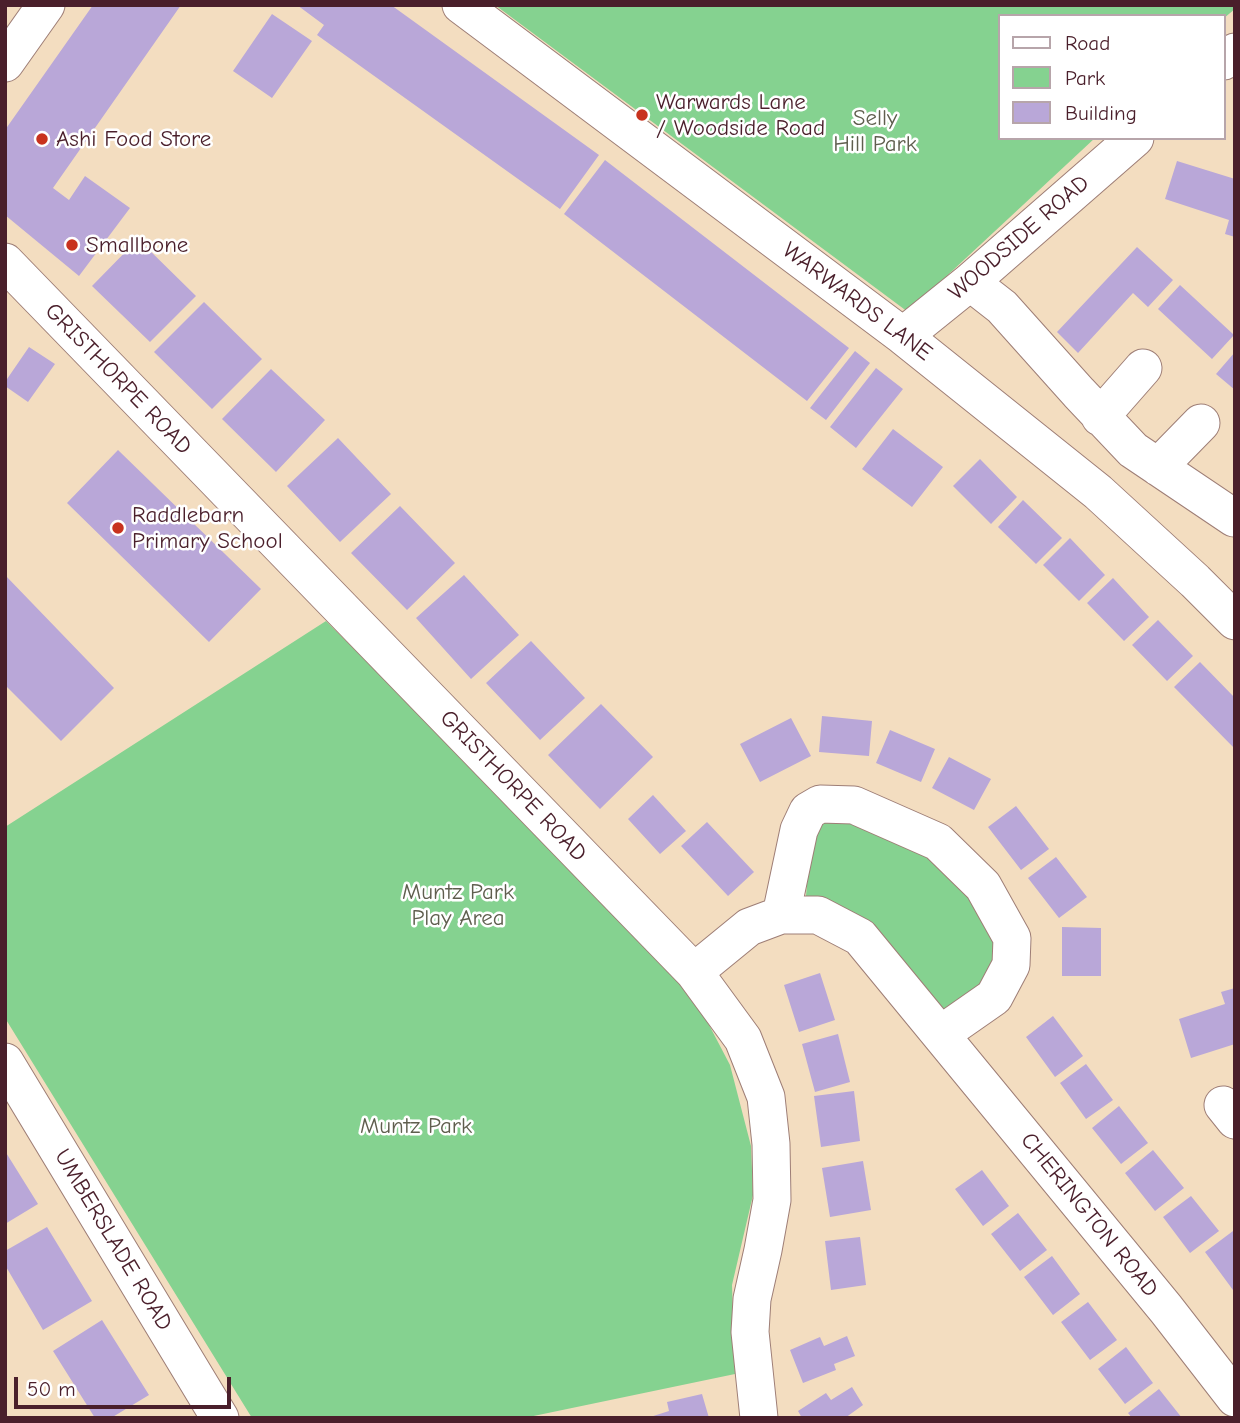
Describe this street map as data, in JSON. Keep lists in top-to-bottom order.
{
  "streets": {
    "street": [
      "WOODSIDE ROAD",
      "WARWARDS LANE",
      "GRISTHORPE ROAD",
      "CHERINGTON ROAD",
      "UMBERSLADE ROAD"
    ]
  },
  "crossings": [
    ["WOODSIDE ROAD", "WARWARDS LANE"],
    ["GRISTHORPE ROAD", "CHERINGTON ROAD"]
  ],
  "parks": ["Selly Hill Park", "Muntz Park Play Area", "Muntz Park"],
  "places": [
    "Warwards Lane / Woodside Road",
    "Ashi Food Store",
    "Smallbone",
    "Raddlebarn Primary School"
  ],
  "legend": ["Road", "Park", "Building"],
  "scale_bar": "50 m"
}
